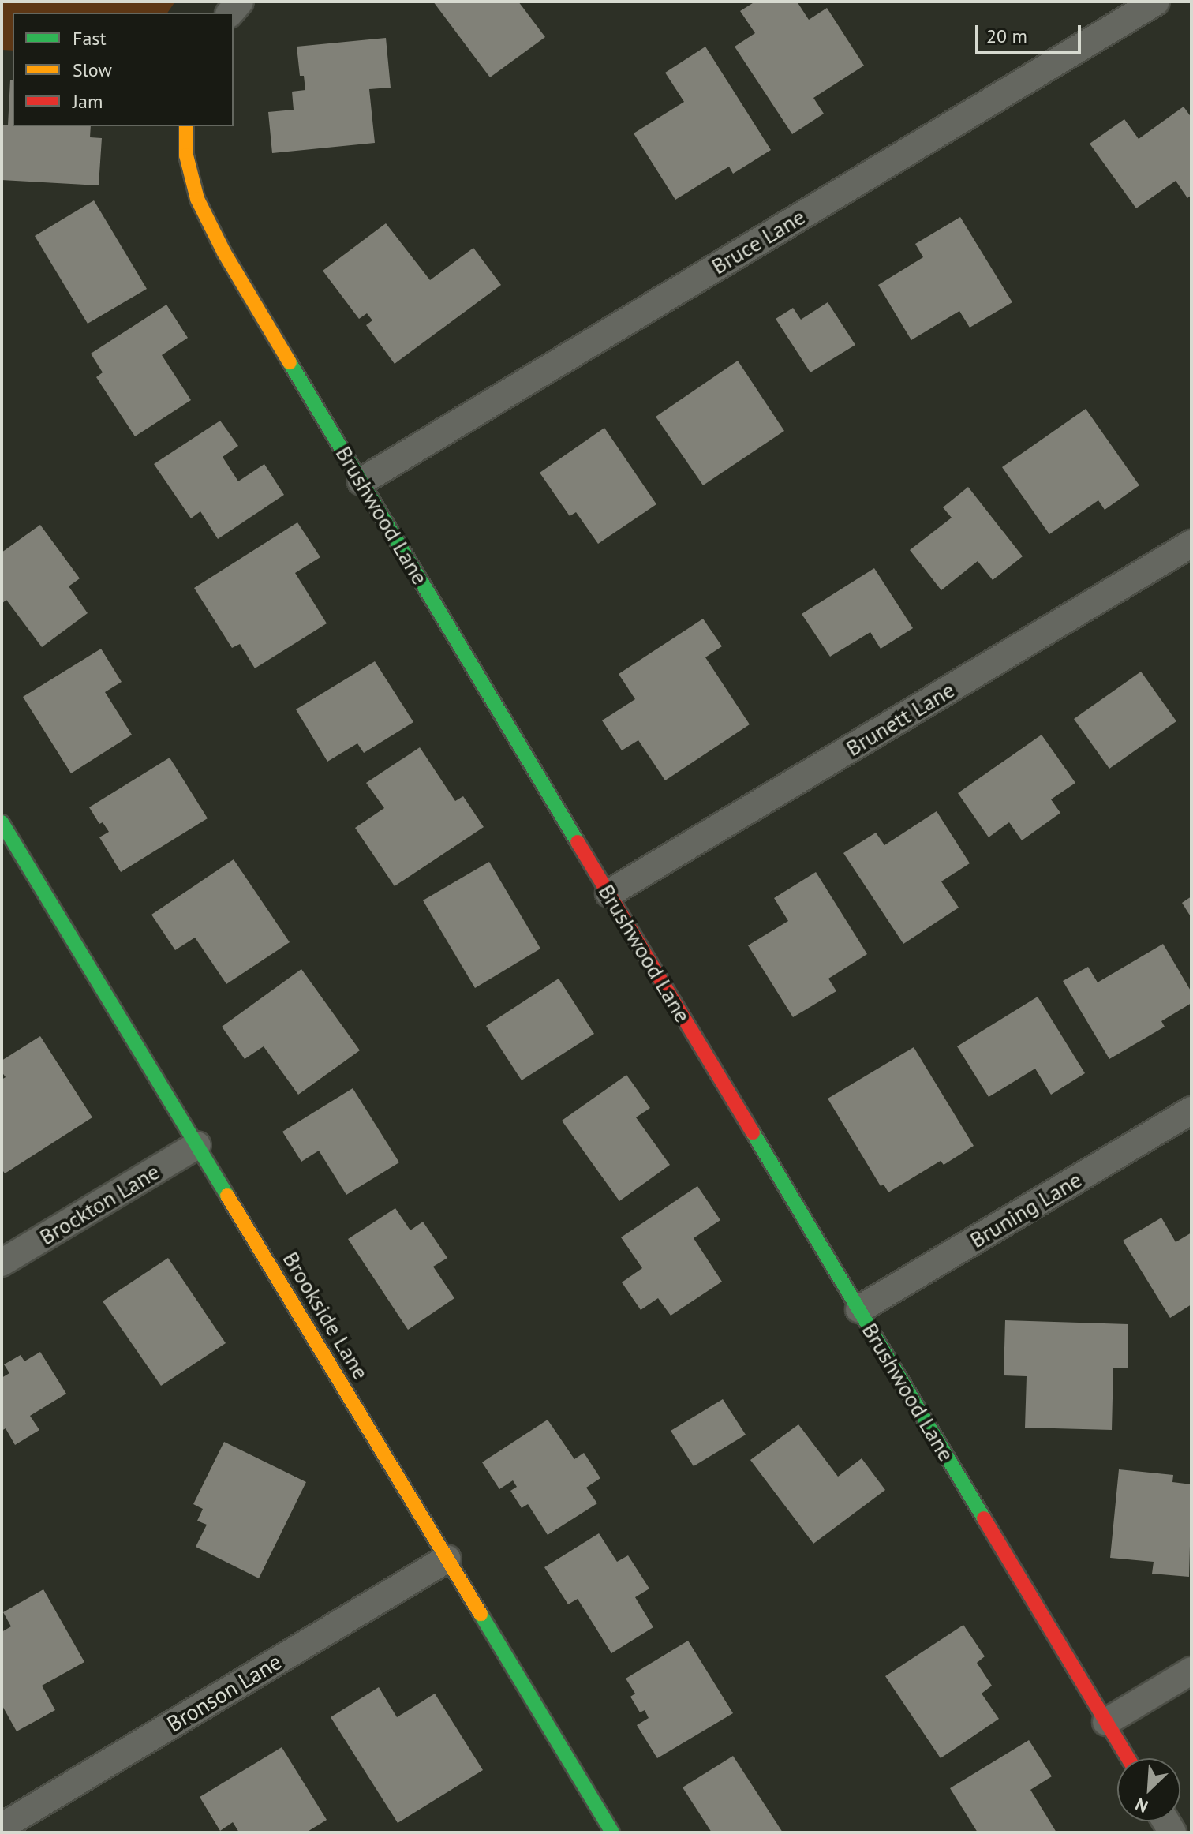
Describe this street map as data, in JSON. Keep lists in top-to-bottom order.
{
  "streets": {
    "street": [
      "Bruce Lane",
      "Brushwood Lane",
      "Brunett Lane",
      "Brockton Lane",
      "Bruning Lane",
      "Brookside Lane",
      "Bronson Lane"
    ]
  },
  "crossings": [
    ["Bruce Lane", "Brushwood Lane"],
    ["Brushwood Lane", "Brunett Lane"],
    ["Brushwood Lane", "Bruning Lane"],
    ["Brockton Lane", "Brookside Lane"],
    ["Brookside Lane", "Bronson Lane"]
  ],
  "legend": ["Fast", "Slow", "Jam"],
  "scale_bar": "20 m",
  "north": "bottom left"
}
